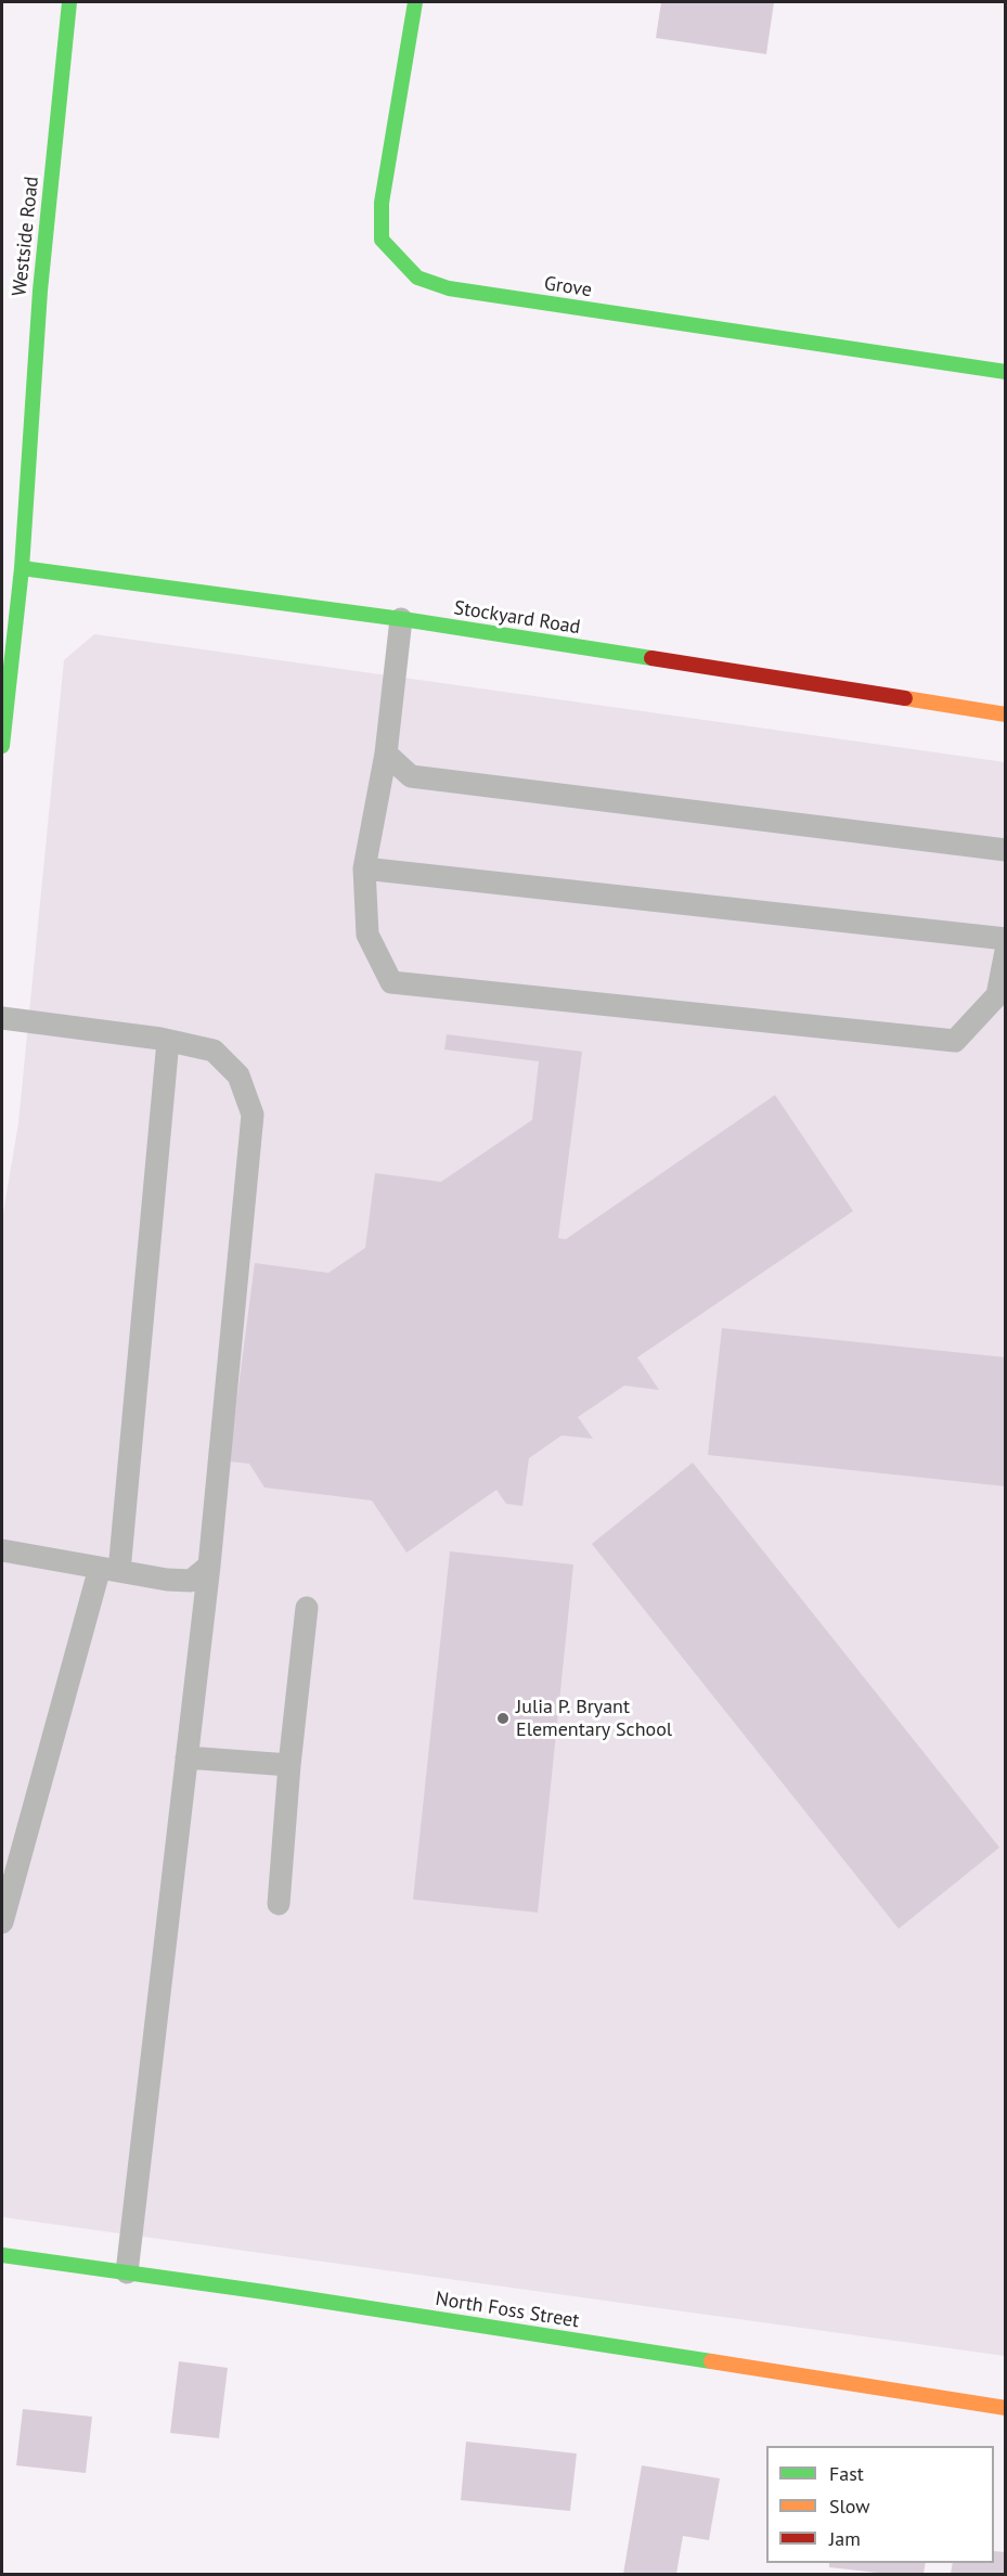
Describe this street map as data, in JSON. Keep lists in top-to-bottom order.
{
  "streets": {
    "street": [
      "Westside Road",
      "Grove",
      "Stockyard Road",
      "North Foss Street"
    ]
  },
  "crossings": [
    ["Westside Road", "Stockyard Road"]
  ],
  "places": ["Julia P. Bryant Elementary School"],
  "legend": ["Fast", "Slow", "Jam"]
}
